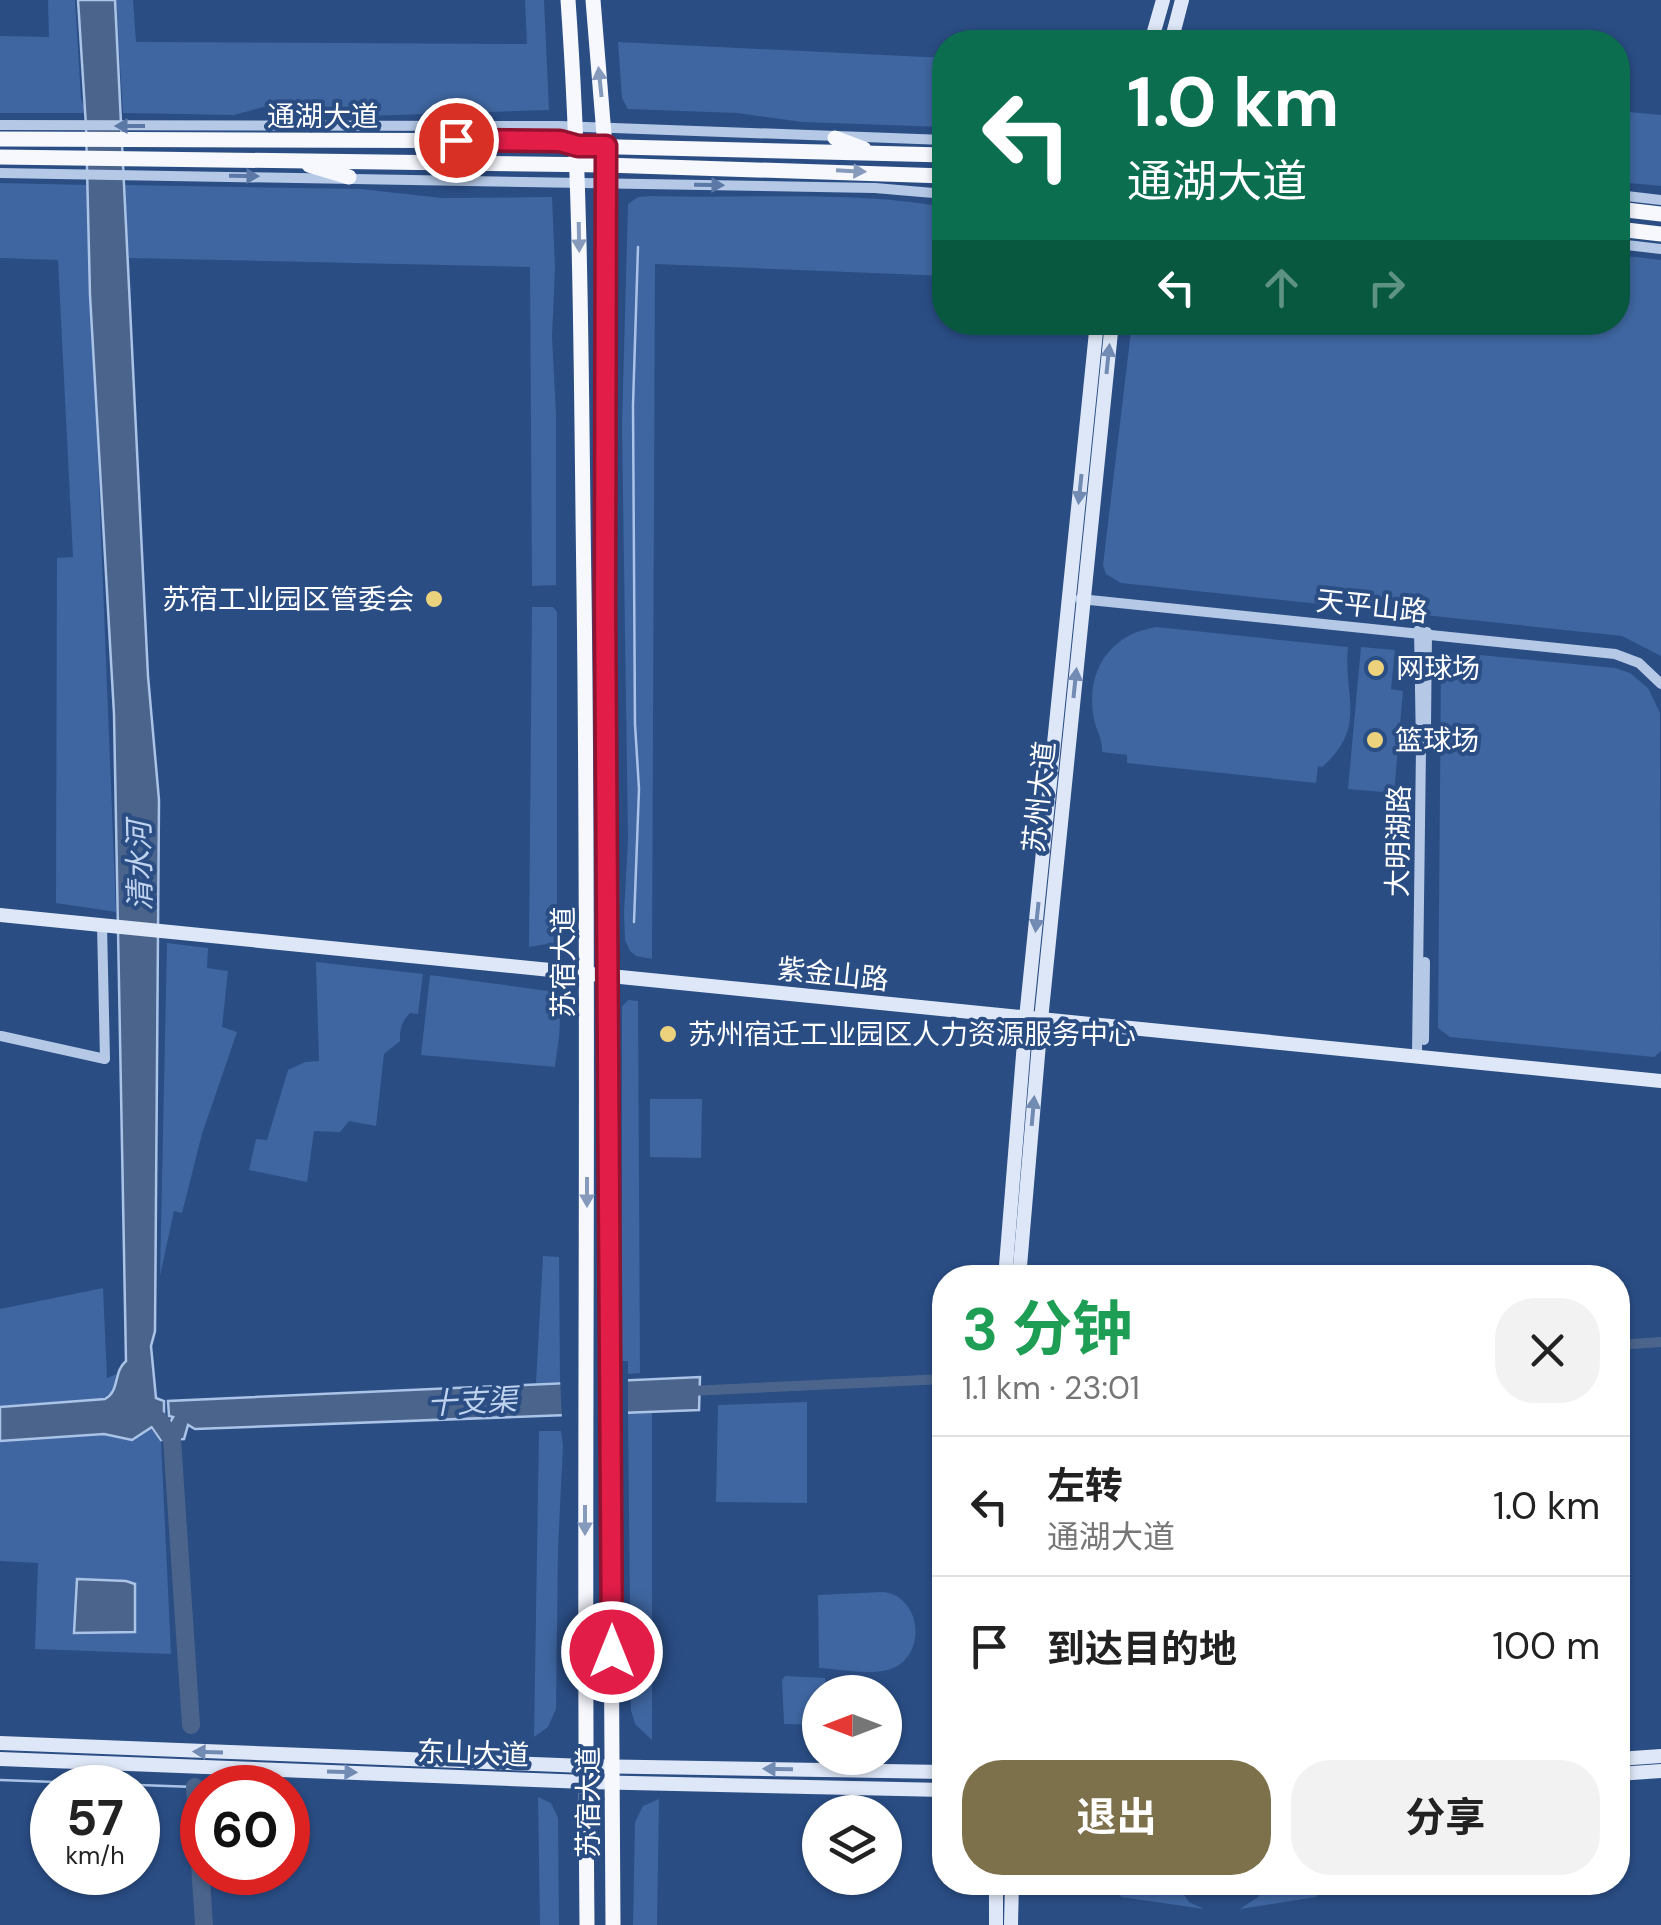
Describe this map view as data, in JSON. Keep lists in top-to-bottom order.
{
  "streets": {
    "main road": ["通湖大道", "苏宿大道"],
    "street": [
      "天平山路",
      "苏州大道",
      "大明湖路",
      "紫金山路",
      "东山大道"
    ]
  },
  "crossings": [
    ["通湖大道", "苏宿大道"],
    ["天平山路", "苏州大道"],
    ["天平山路", "大明湖路"],
    ["苏州大道", "紫金山路"],
    ["大明湖路", "紫金山路"],
    ["苏宿大道", "紫金山路"],
    ["苏宿大道", "东山大道"]
  ],
  "water": ["清水河", "十支渠"],
  "places": [
    "苏宿工业园区管委会",
    "网球场",
    "篮球场",
    "苏州宿迁工业园区人力资源服务中心"
  ],
  "north": "left",
  "page": {
    "turn": ["1.0 km", "通湖大道"],
    "heading": ["3 分钟", "1.1 km · 23:01"],
    "list": [
      {
        "name": "左转",
        "note": "通湖大道",
        "value": "1.0 km"
      },
      {
        "name": "到达目的地",
        "value": "100 m"
      }
    ],
    "buttons": ["退出", "分享"],
    "speed": "57 km/h",
    "limit": "60"
  }
}
